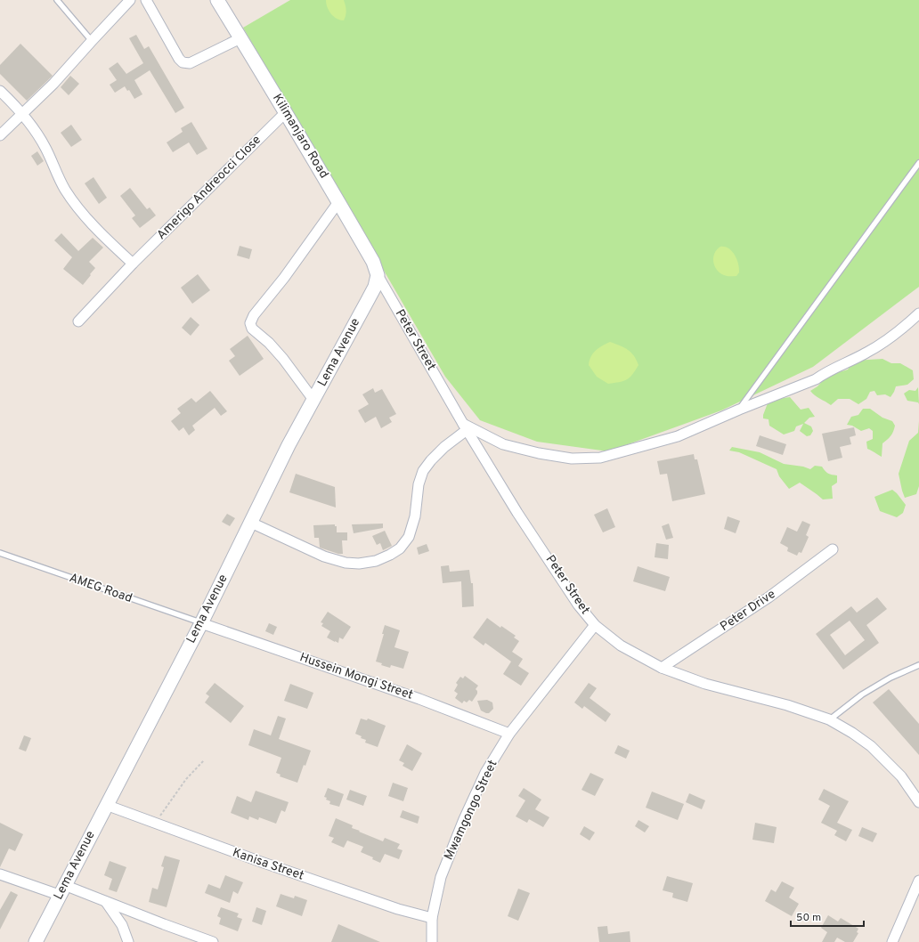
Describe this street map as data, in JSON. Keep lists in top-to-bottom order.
{
  "streets": {
    "main road": ["Kilimanjaro Road", "Lema Avenue"],
    "street": [
      "Amerigo Andreocci Close",
      "Peter Street",
      "Peter Drive",
      "Hussein Mongi Street",
      "Mwamgongo Street",
      "Kanisa Street"
    ],
    "lane": ["AMEG Road"]
  },
  "crossings": [
    ["Kilimanjaro Road", "Amerigo Andreocci Close"],
    ["Kilimanjaro Road", "Peter Street"],
    ["Kilimanjaro Road", "Lema Avenue"],
    ["Peter Street", "Lema Avenue"],
    ["Peter Street", "Peter Drive"],
    ["Peter Street", "Mwamgongo Street"],
    ["Lema Avenue", "AMEG Road"],
    ["Lema Avenue", "Hussein Mongi Street"],
    ["Lema Avenue", "Kanisa Street"],
    ["AMEG Road", "Hussein Mongi Street"],
    ["Hussein Mongi Street", "Mwamgongo Street"],
    ["Mwamgongo Street", "Kanisa Street"]
  ],
  "scale_bar": "50 m"
}
